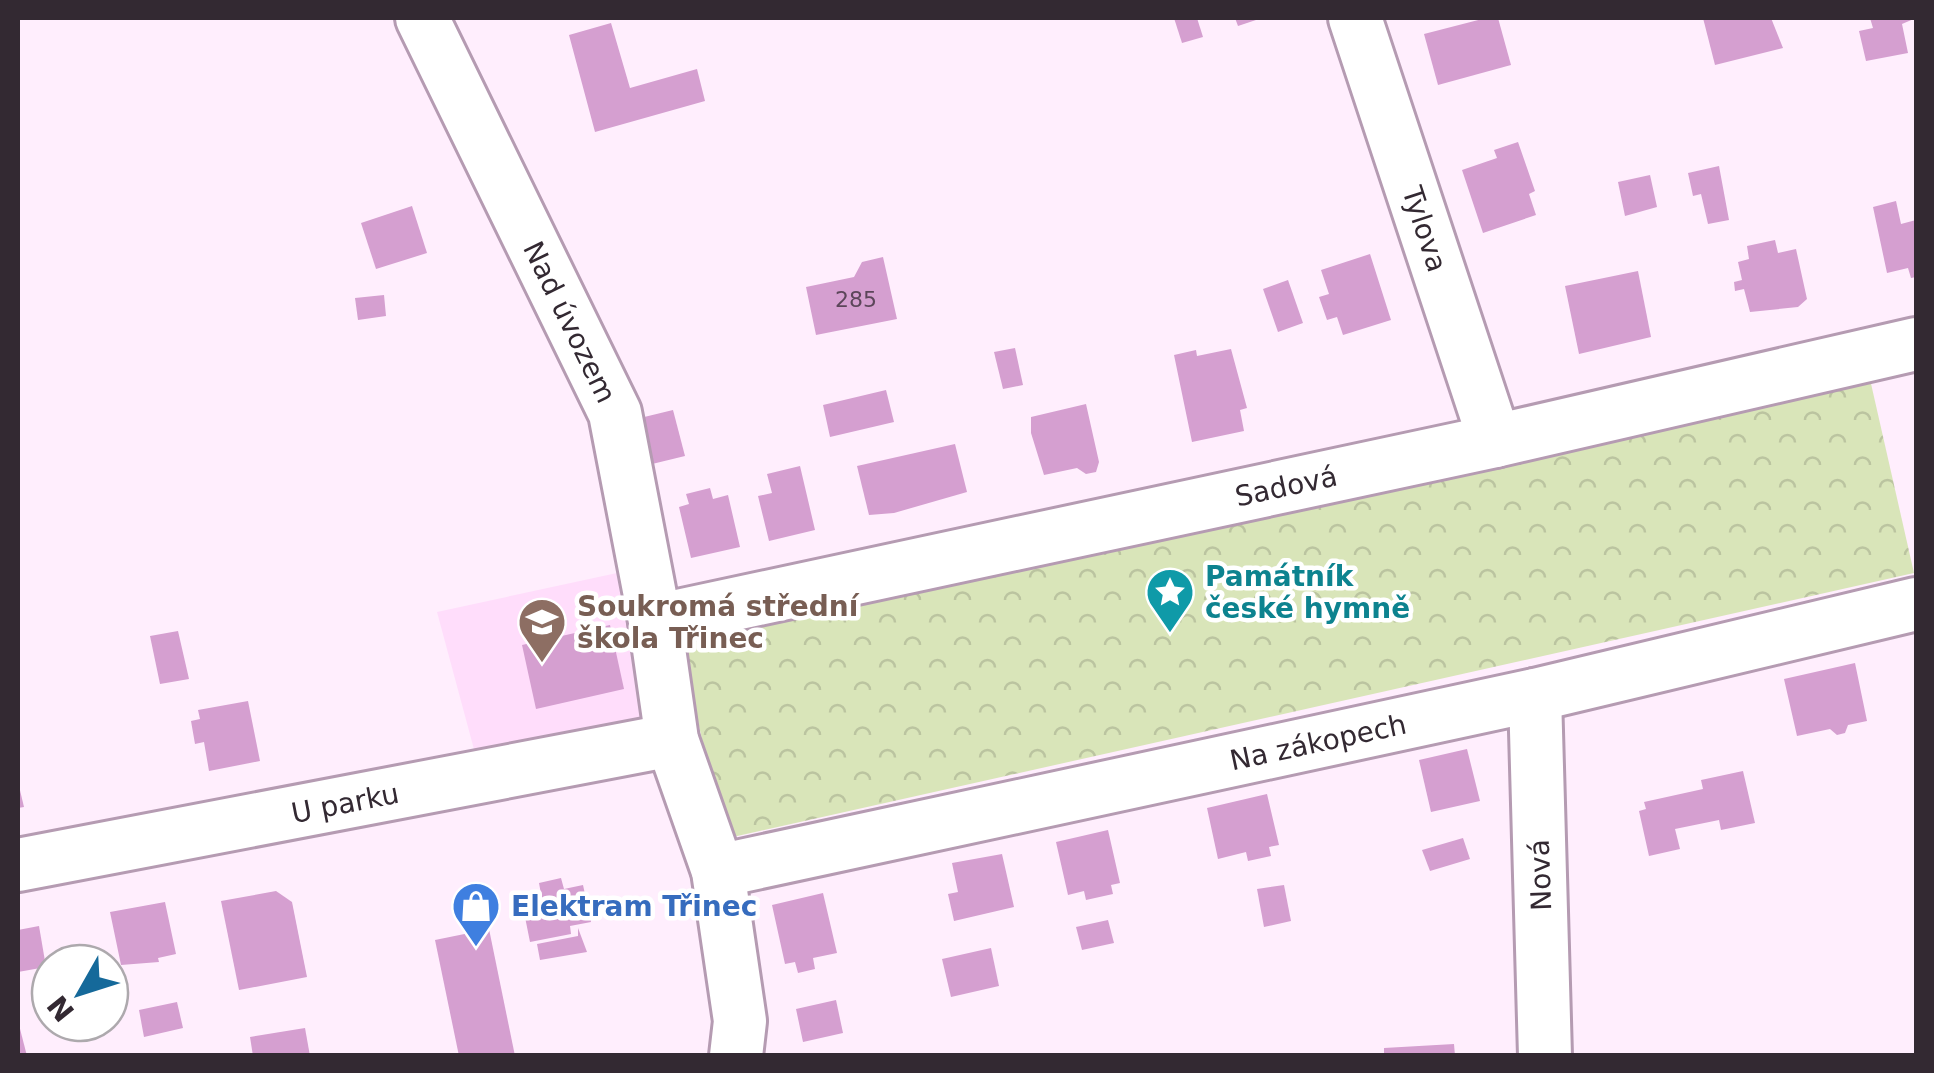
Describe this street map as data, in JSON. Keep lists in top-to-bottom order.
{
  "streets": {
    "street": [
      "Tylova",
      "Nad úvozem",
      "Sadová",
      "Na zákopech",
      "U parku",
      "Nová"
    ]
  },
  "crossings": [
    ["Tylova", "Sadová"],
    ["Nad úvozem", "Sadová"],
    ["Nad úvozem", "Na zákopech"],
    ["Nad úvozem", "U parku"],
    ["Na zákopech", "Nová"]
  ],
  "places": {
    "place": ["Památník české hymně"],
    "school or university": ["Soukromá střední škola Třinec"],
    "shop": ["Elektram Třinec"]
  },
  "house_numbers": ["285"],
  "north": "bottom left"
}
